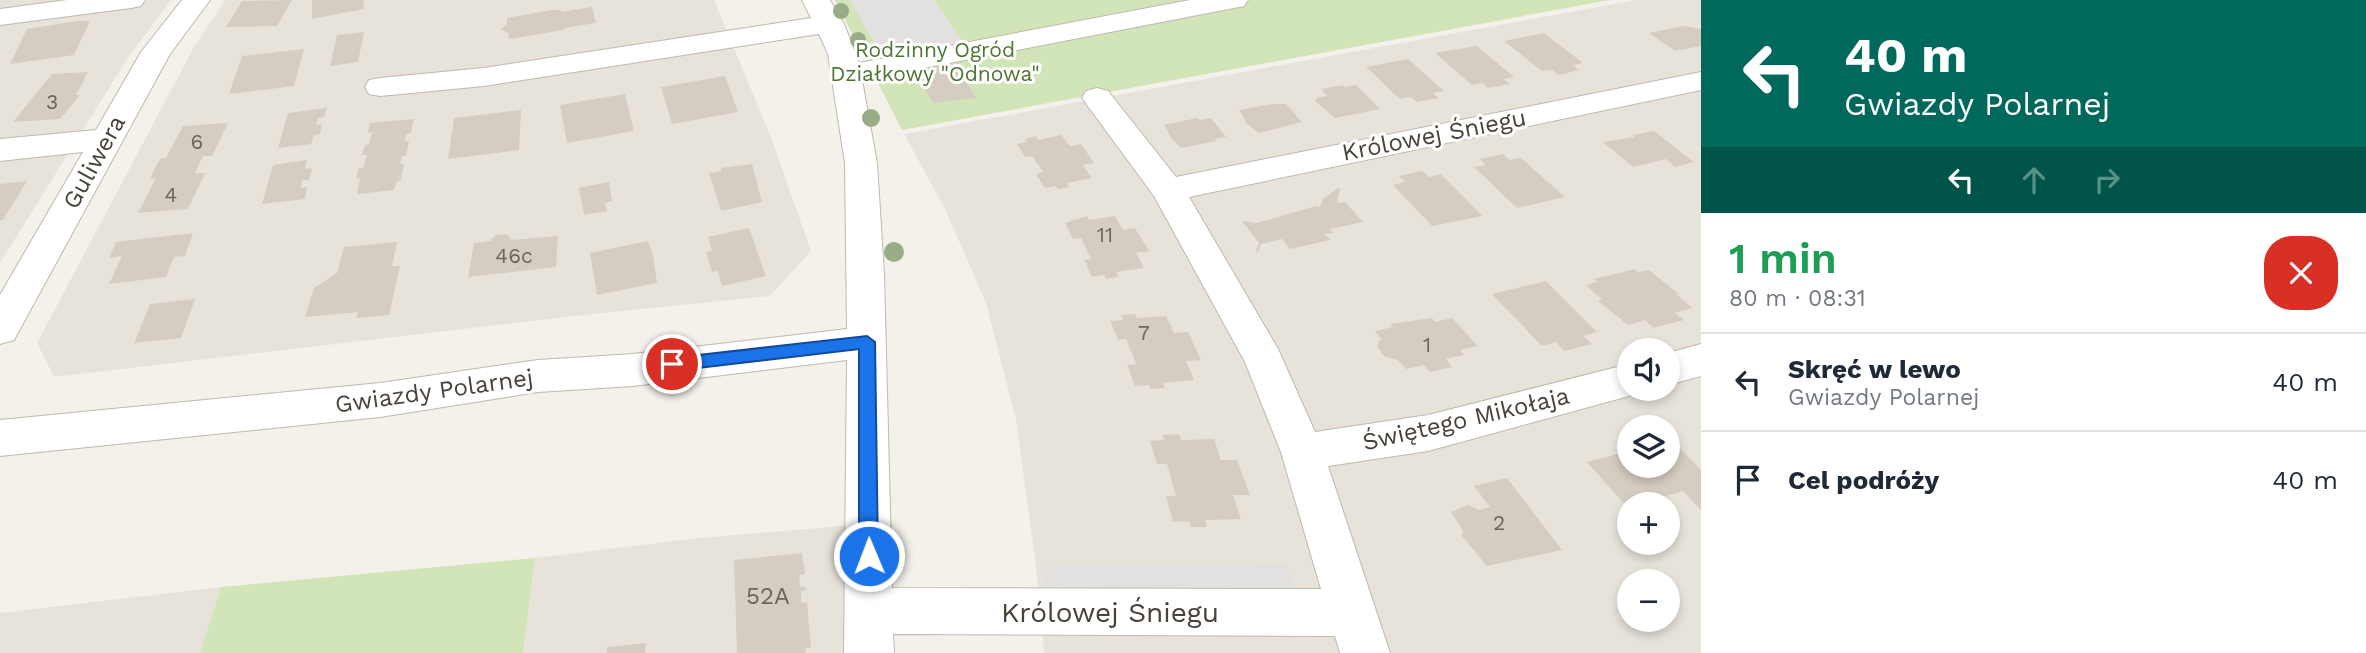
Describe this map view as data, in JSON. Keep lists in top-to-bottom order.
{
  "streets": {
    "street": [
      "Królowej Śniegu",
      "Guliwera",
      "Gwiazdy Polarnej",
      "Świętego Mikołaja"
    ]
  },
  "crossings": [
    ["Królowej Śniegu", "Świętego Mikołaja"]
  ],
  "parks": ["Rodzinny Ogród Działkowy \"Odnowa\""],
  "house_numbers": [
    "3",
    "6",
    "4",
    "11",
    "46c",
    "7",
    "1",
    "2",
    "52A"
  ],
  "page": {
    "turn": ["40 m", "Gwiazdy Polarnej"],
    "heading": ["1 min", "80 m · 08:31"],
    "list": [
      {
        "name": "Skręć w lewo",
        "note": "Gwiazdy Polarnej",
        "value": "40 m"
      },
      {
        "name": "Cel podróży",
        "value": "40 m"
      }
    ],
    "map_buttons": ["+", "−"]
  }
}
